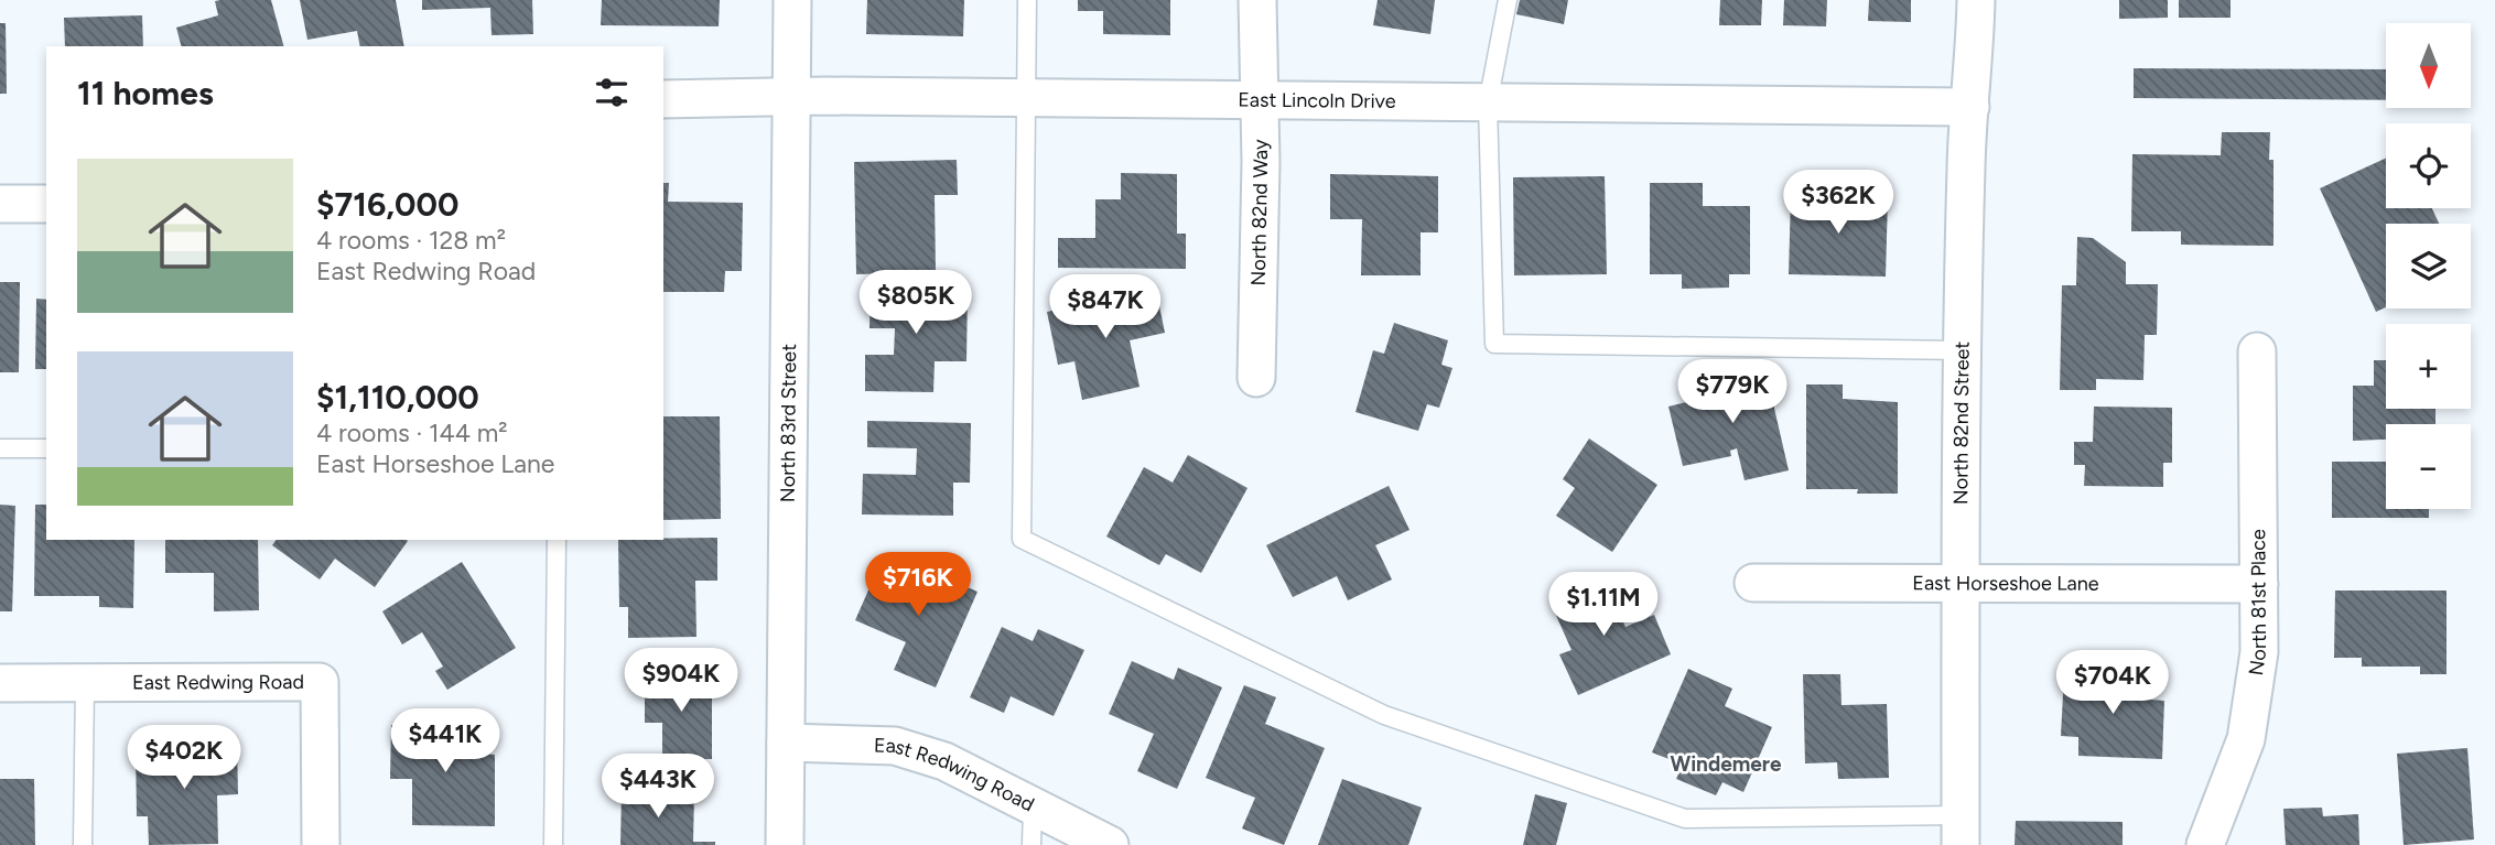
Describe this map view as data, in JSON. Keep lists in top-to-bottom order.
{
  "streets": {
    "street": [
      "East Lincoln Drive",
      "North 82nd Way",
      "North 83rd Street",
      "North 82nd Street",
      "East Horseshoe Lane",
      "North 81st Place",
      "East Redwing Road"
    ]
  },
  "crossings": [
    ["East Lincoln Drive", "North 82nd Way"],
    ["East Lincoln Drive", "North 83rd Street"],
    ["East Lincoln Drive", "North 82nd Street"],
    ["North 83rd Street", "East Redwing Road"],
    ["North 82nd Street", "East Horseshoe Lane"],
    ["East Horseshoe Lane", "North 81st Place"]
  ],
  "districts": ["Windemere"],
  "north": "bottom",
  "page": {
    "map_buttons": ["+", "−"],
    "heading": "11 homes",
    "list": [
      {
        "name": "$716,000",
        "note": "4 rooms · 128 m² · East Redwing Road"
      },
      {
        "name": "$1,110,000",
        "note": "4 rooms · 144 m² · East Horseshoe Lane"
      }
    ],
    "price": [
      "$362K",
      "$805K",
      "$847K",
      "$779K",
      "$716K",
      "$1.11M",
      "$904K",
      "$704K",
      "$441K",
      "$402K",
      "$443K"
    ]
  }
}
